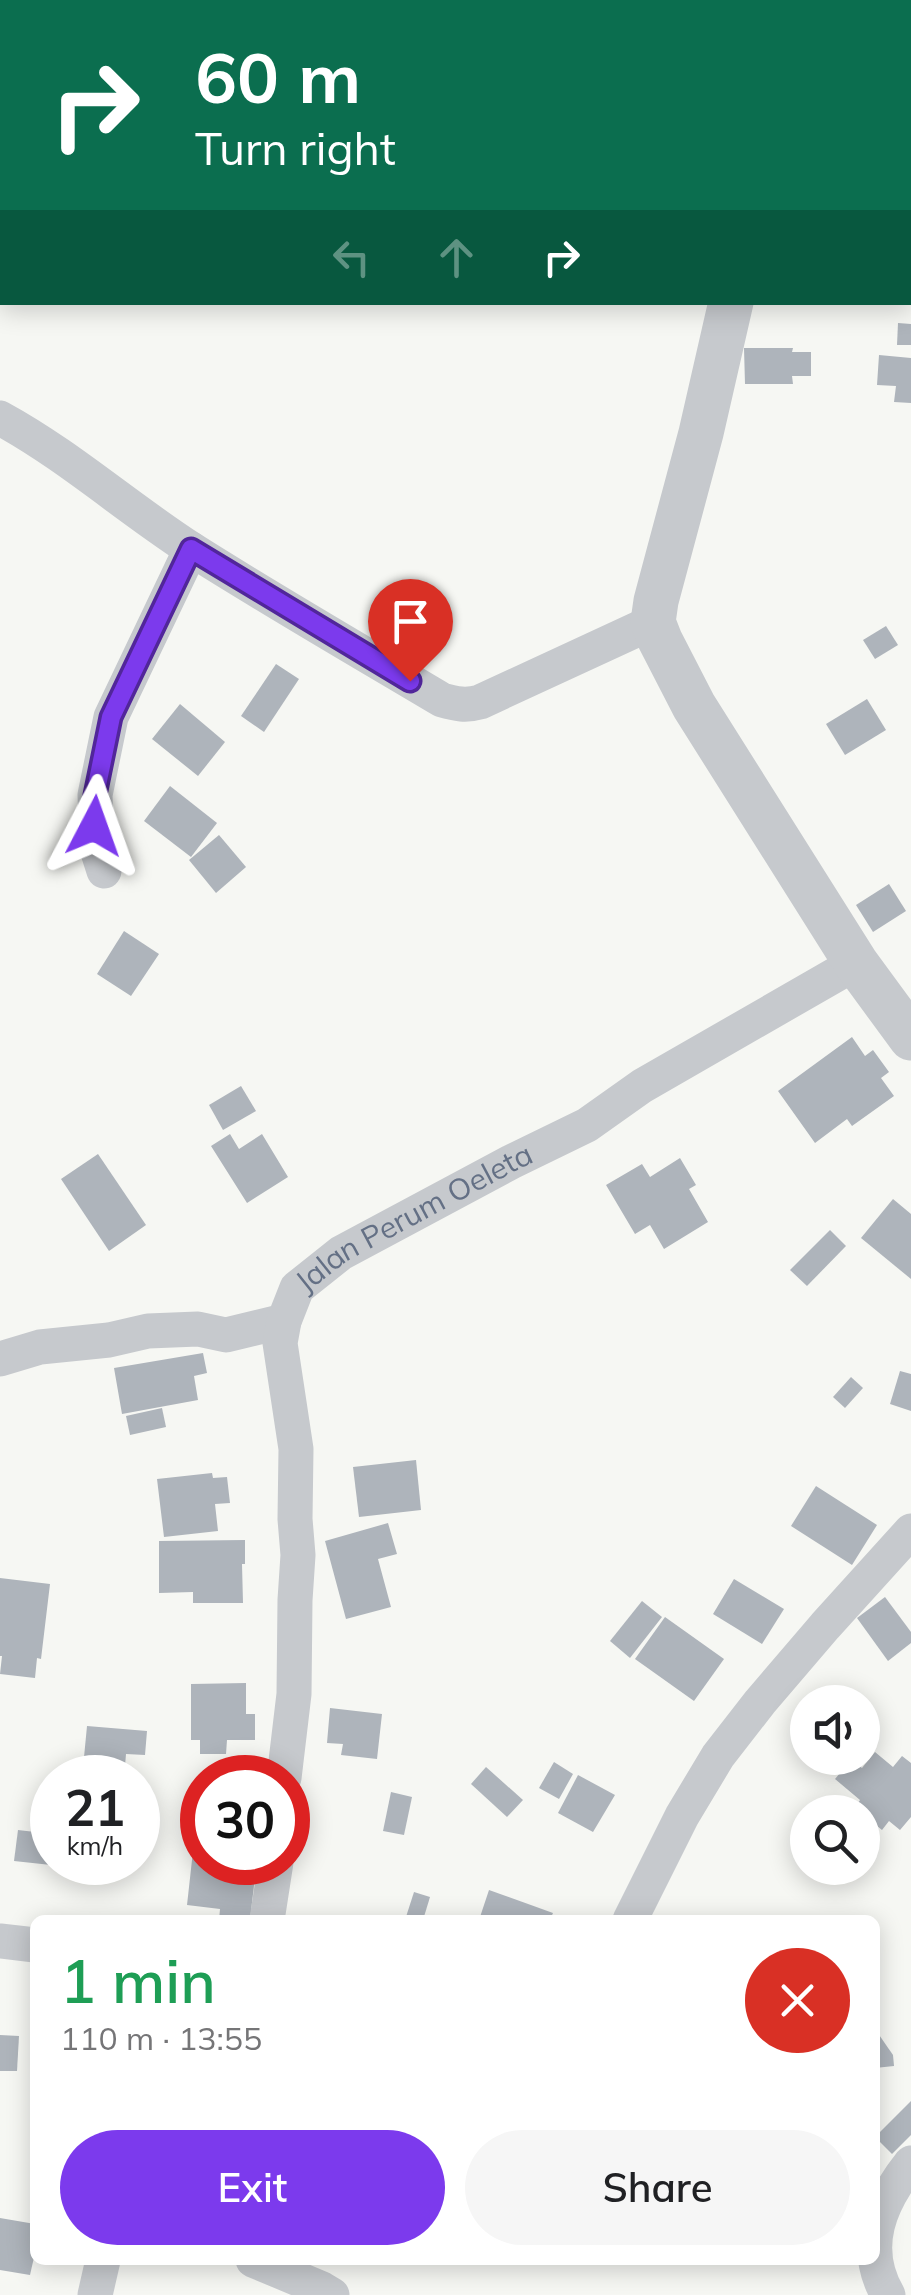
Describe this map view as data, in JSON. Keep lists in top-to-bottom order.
{
  "streets": {
    "street": ["Jalan Perum Oeleta"]
  },
  "page": {
    "turn": ["60 m", "Turn right"],
    "speed": "21 km/h",
    "limit": "30",
    "heading": ["1 min", "110 m · 13:55"],
    "buttons": ["Exit", "Share"]
  }
}
